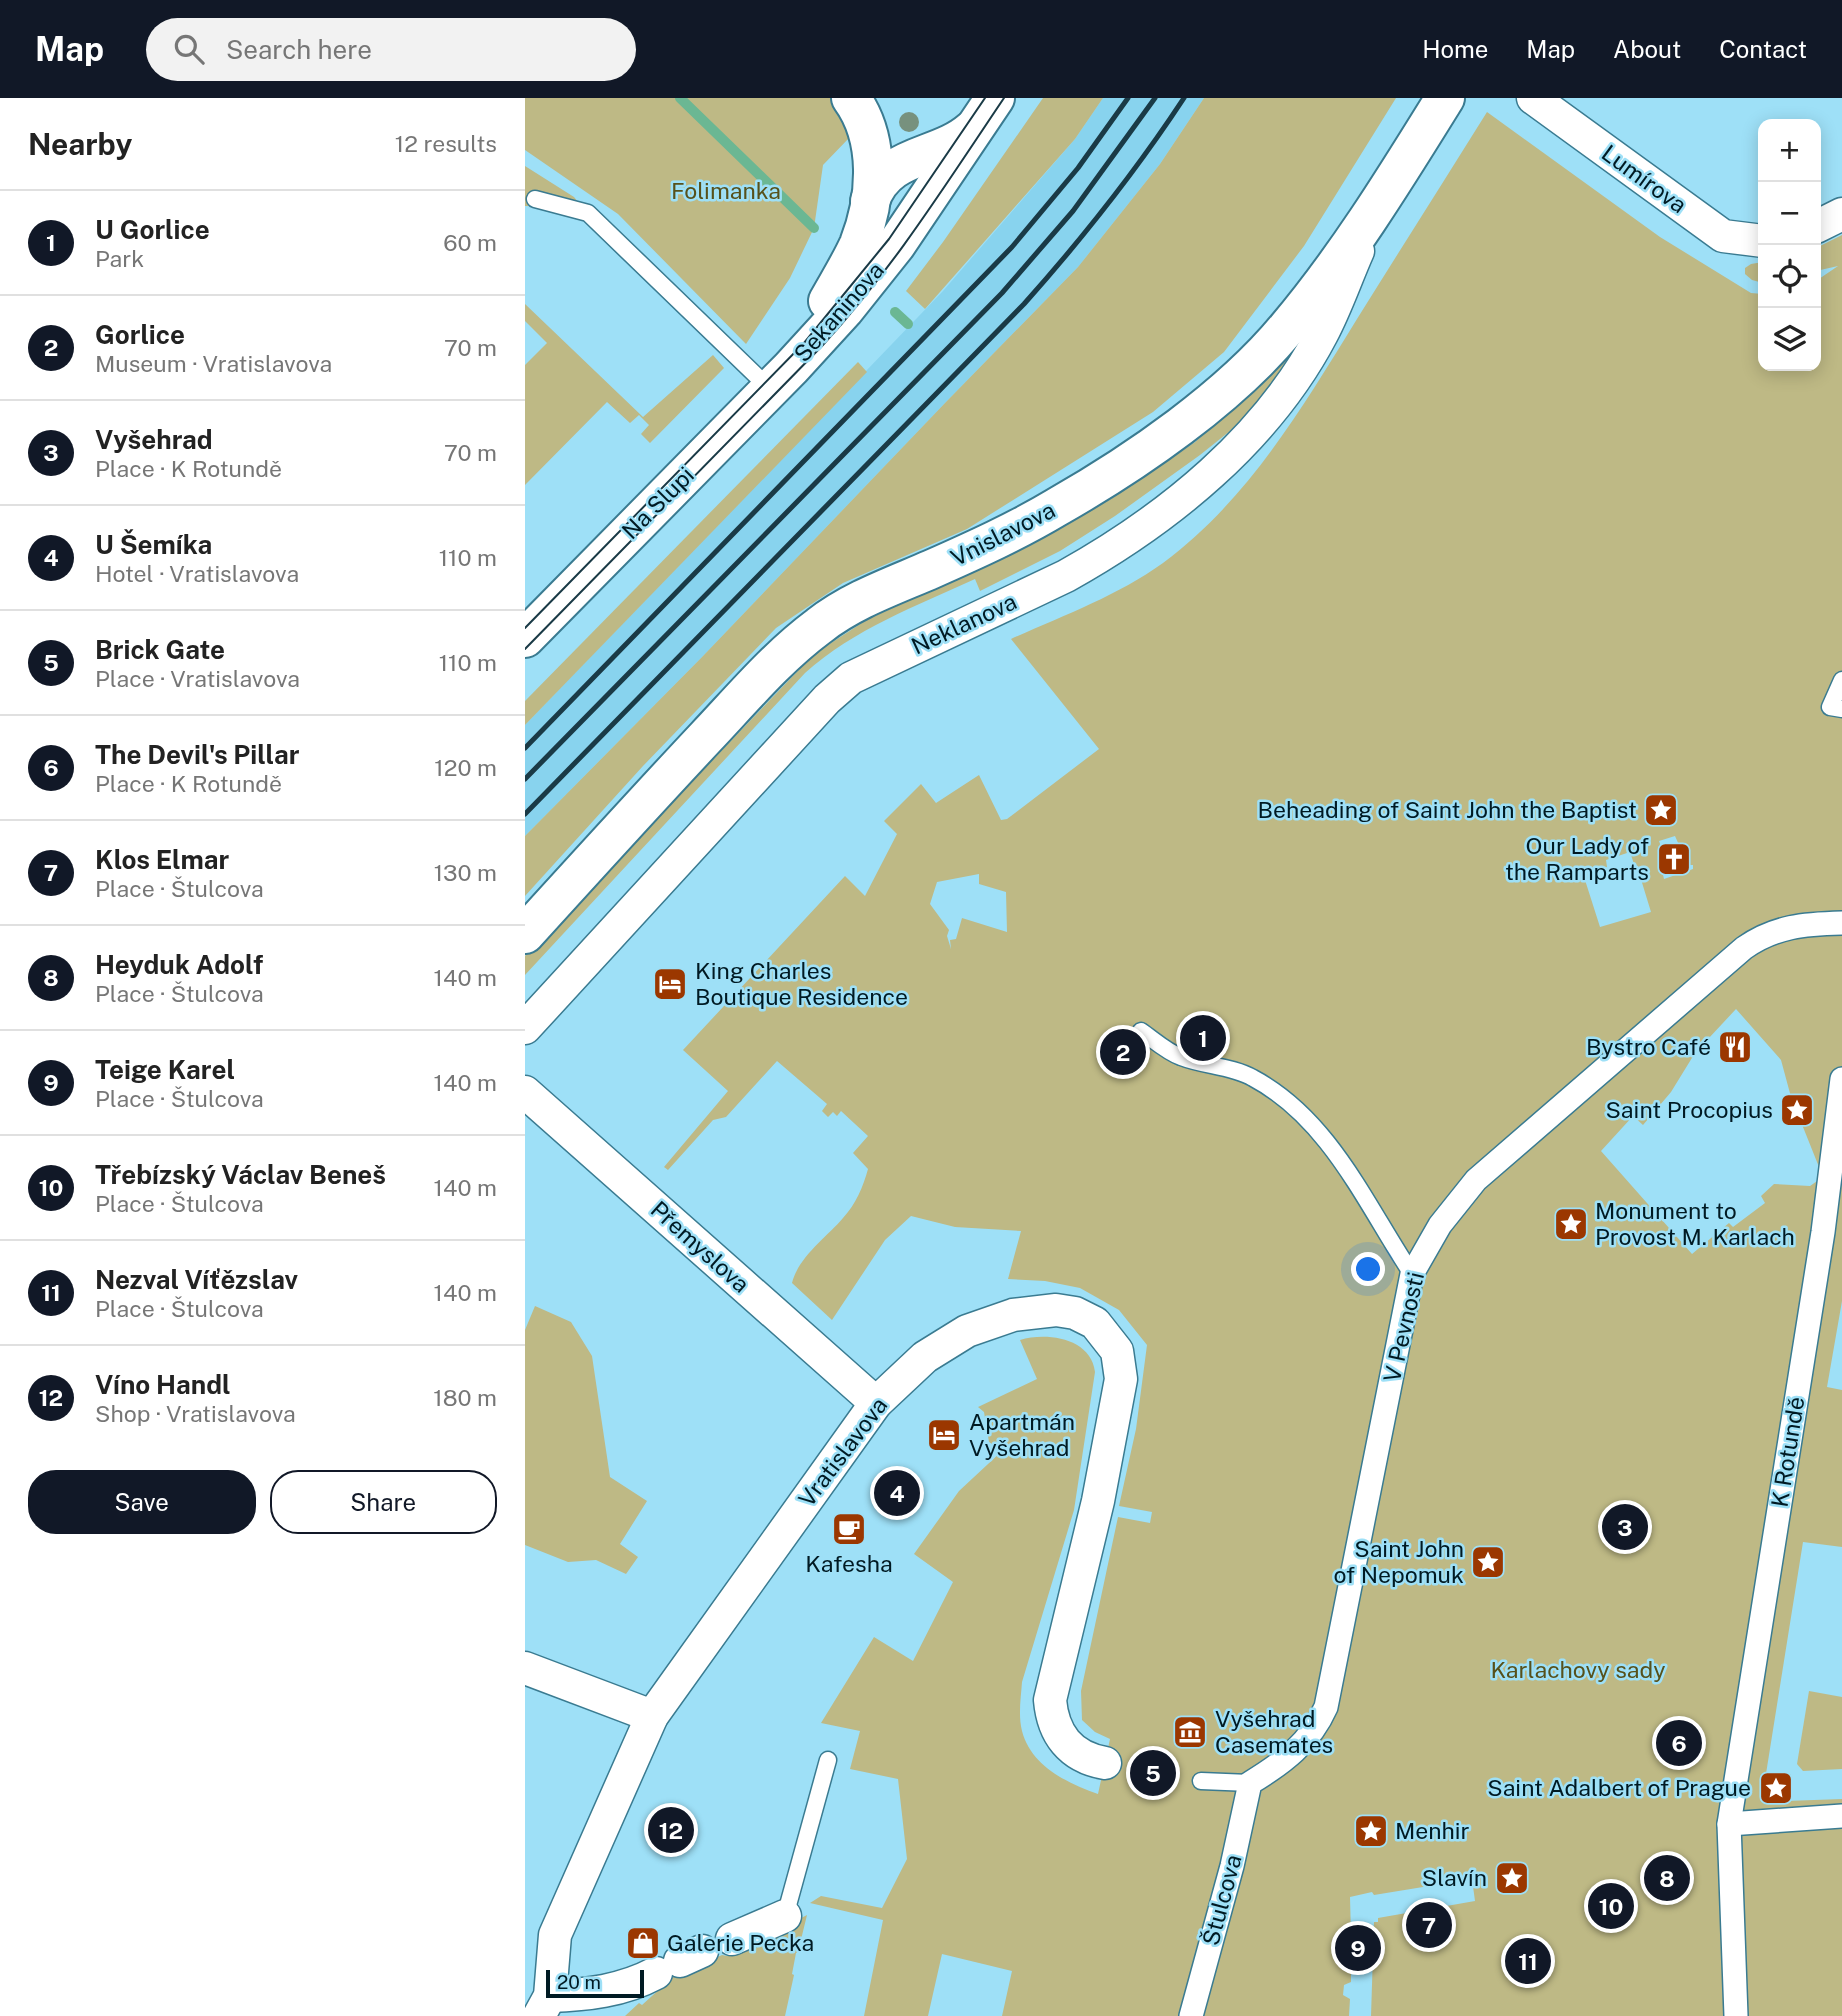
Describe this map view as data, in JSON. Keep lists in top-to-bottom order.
{
  "streets": {
    "street": [
      "Lumírova",
      "Sekaninova",
      "Na Slupi",
      "Vnislavova",
      "Neklanova",
      "Přemyslova",
      "V Pevnosti",
      "Vratislavova",
      "K Rotundě",
      "Štulcova"
    ]
  },
  "crossings": [
    ["Sekaninova", "Na Slupi"],
    ["Vnislavova", "Neklanova"],
    ["Přemyslova", "Vratislavova"],
    ["V Pevnosti", "Štulcova"]
  ],
  "parks": ["Folimanka", "Karlachovy sady"],
  "places": {
    "place": [
      "Beheading of Saint John the Baptist",
      "Saint Procopius",
      "Monument to Provost M. Karlach",
      "Saint John of Nepomuk",
      "Saint Adalbert of Prague",
      "Menhir",
      "Slavín"
    ],
    "church": ["Our Lady of the Ramparts"],
    "hotel": ["King Charles Boutique Residence", "Apartmán Vyšehrad"],
    "restaurant": ["Bystro Café"],
    "cafe": ["Kafesha"],
    "museum": ["Vyšehrad Casemates"],
    "shop": ["Galerie Pecka"]
  },
  "scale_bar": "20 m",
  "page": {
    "header": "Map",
    "search": "Search here",
    "nav": [
      "Home",
      "Map",
      "About",
      "Contact"
    ],
    "heading": ["Nearby", "12 results"],
    "map_buttons": ["+", "−"],
    "list": [
      {
        "mark": "1",
        "name": "U Gorlice",
        "note": "Park",
        "value": "60 m"
      },
      {
        "mark": "2",
        "name": "Gorlice",
        "note": "Museum · Vratislavova",
        "value": "70 m"
      },
      {
        "mark": "3",
        "name": "Vyšehrad",
        "note": "Place · K Rotundě",
        "value": "70 m"
      },
      {
        "mark": "4",
        "name": "U Šemíka",
        "note": "Hotel · Vratislavova",
        "value": "110 m"
      },
      {
        "mark": "5",
        "name": "Brick Gate",
        "note": "Place · Vratislavova",
        "value": "110 m"
      },
      {
        "mark": "6",
        "name": "The Devil's Pillar",
        "note": "Place · K Rotundě",
        "value": "120 m"
      },
      {
        "mark": "7",
        "name": "Klos Elmar",
        "note": "Place · Štulcova",
        "value": "130 m"
      },
      {
        "mark": "8",
        "name": "Heyduk Adolf",
        "note": "Place · Štulcova",
        "value": "140 m"
      },
      {
        "mark": "9",
        "name": "Teige Karel",
        "note": "Place · Štulcova",
        "value": "140 m"
      },
      {
        "mark": "10",
        "name": "Třebízský Václav Beneš",
        "note": "Place · Štulcova",
        "value": "140 m"
      },
      {
        "mark": "11",
        "name": "Nezval Víťězslav",
        "note": "Place · Štulcova",
        "value": "140 m"
      },
      {
        "mark": "12",
        "name": "Víno Handl",
        "note": "Shop · Vratislavova",
        "value": "180 m"
      }
    ],
    "pins": [
      "1",
      "2",
      "4",
      "3",
      "6",
      "5",
      "12",
      "8",
      "10",
      "7",
      "9",
      "11"
    ],
    "buttons": ["Save", "Share"],
    "scale": "20 m"
  }
}
